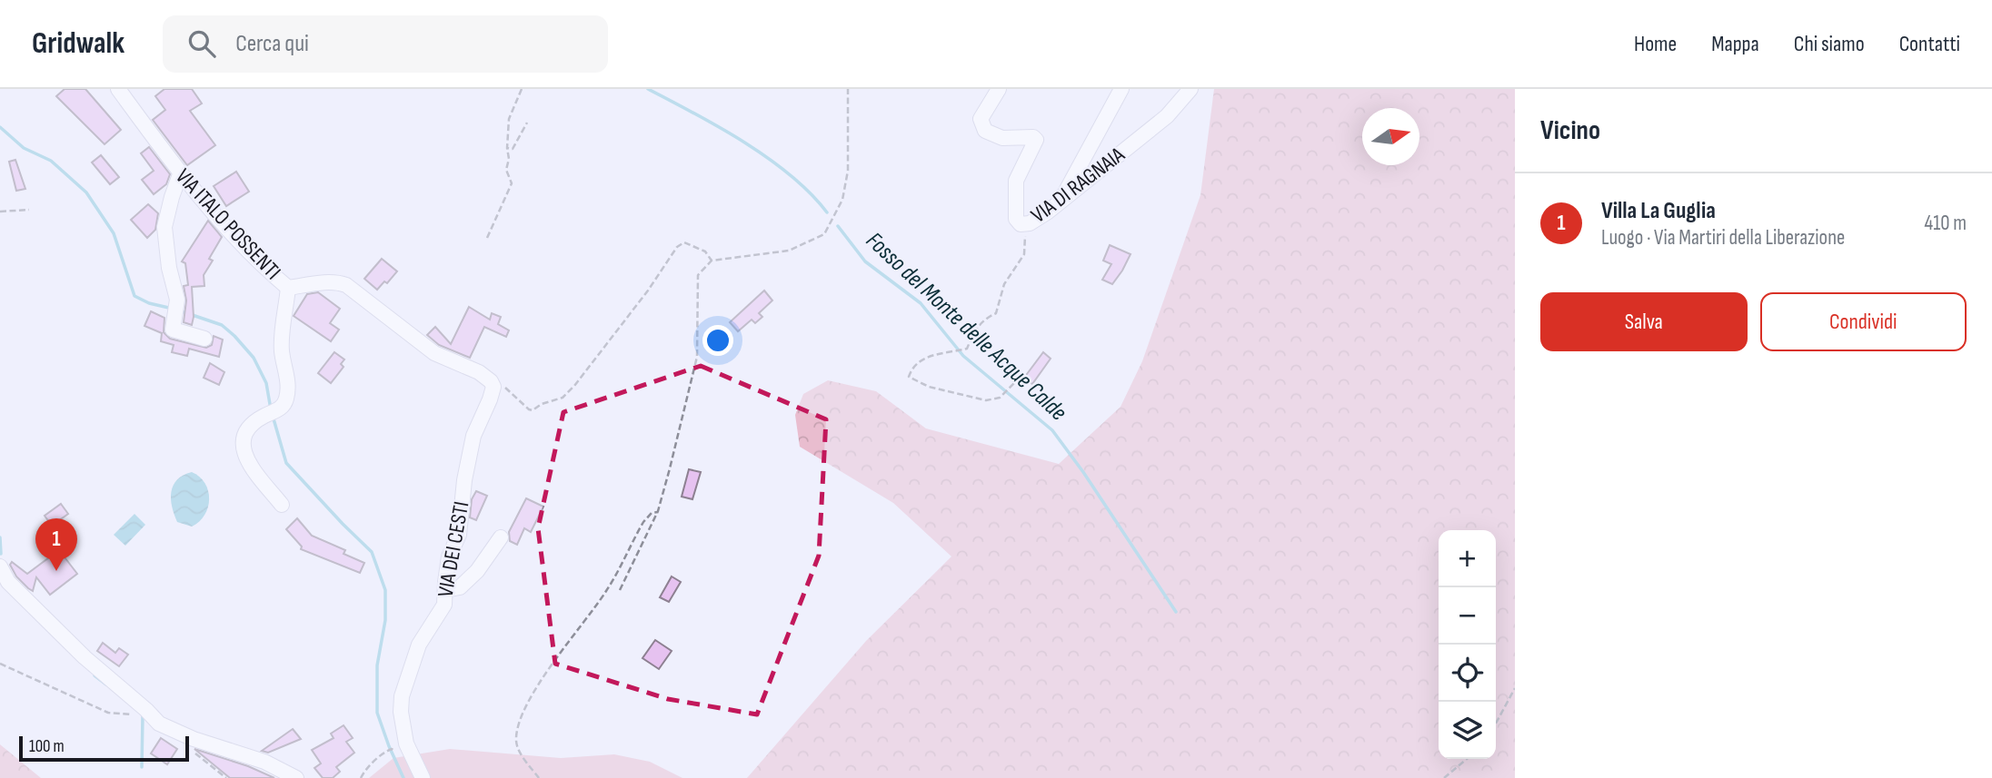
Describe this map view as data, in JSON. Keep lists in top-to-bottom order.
{
  "streets": {
    "street": ["VIA DI RAGNAIA", "VIA ITALO POSSENTI", "VIA DEI CESTI"]
  },
  "crossings": [
    ["VIA ITALO POSSENTI", "VIA DEI CESTI"]
  ],
  "water": ["Fosso del Monte delle Acque Calde"],
  "scale_bar": "100 m",
  "north": "right",
  "page": {
    "header": "Gridwalk",
    "search": "Cerca qui",
    "nav": [
      "Home",
      "Mappa",
      "Chi siamo",
      "Contatti"
    ],
    "heading": "Vicino",
    "list": [
      {
        "mark": "1",
        "name": "Villa La Guglia",
        "note": "Luogo · Via Martiri della Liberazione",
        "value": "410 m"
      }
    ],
    "buttons": ["Salva", "Condividi"],
    "pins": "1",
    "map_buttons": ["+", "−"],
    "scale": "100 m"
  }
}
